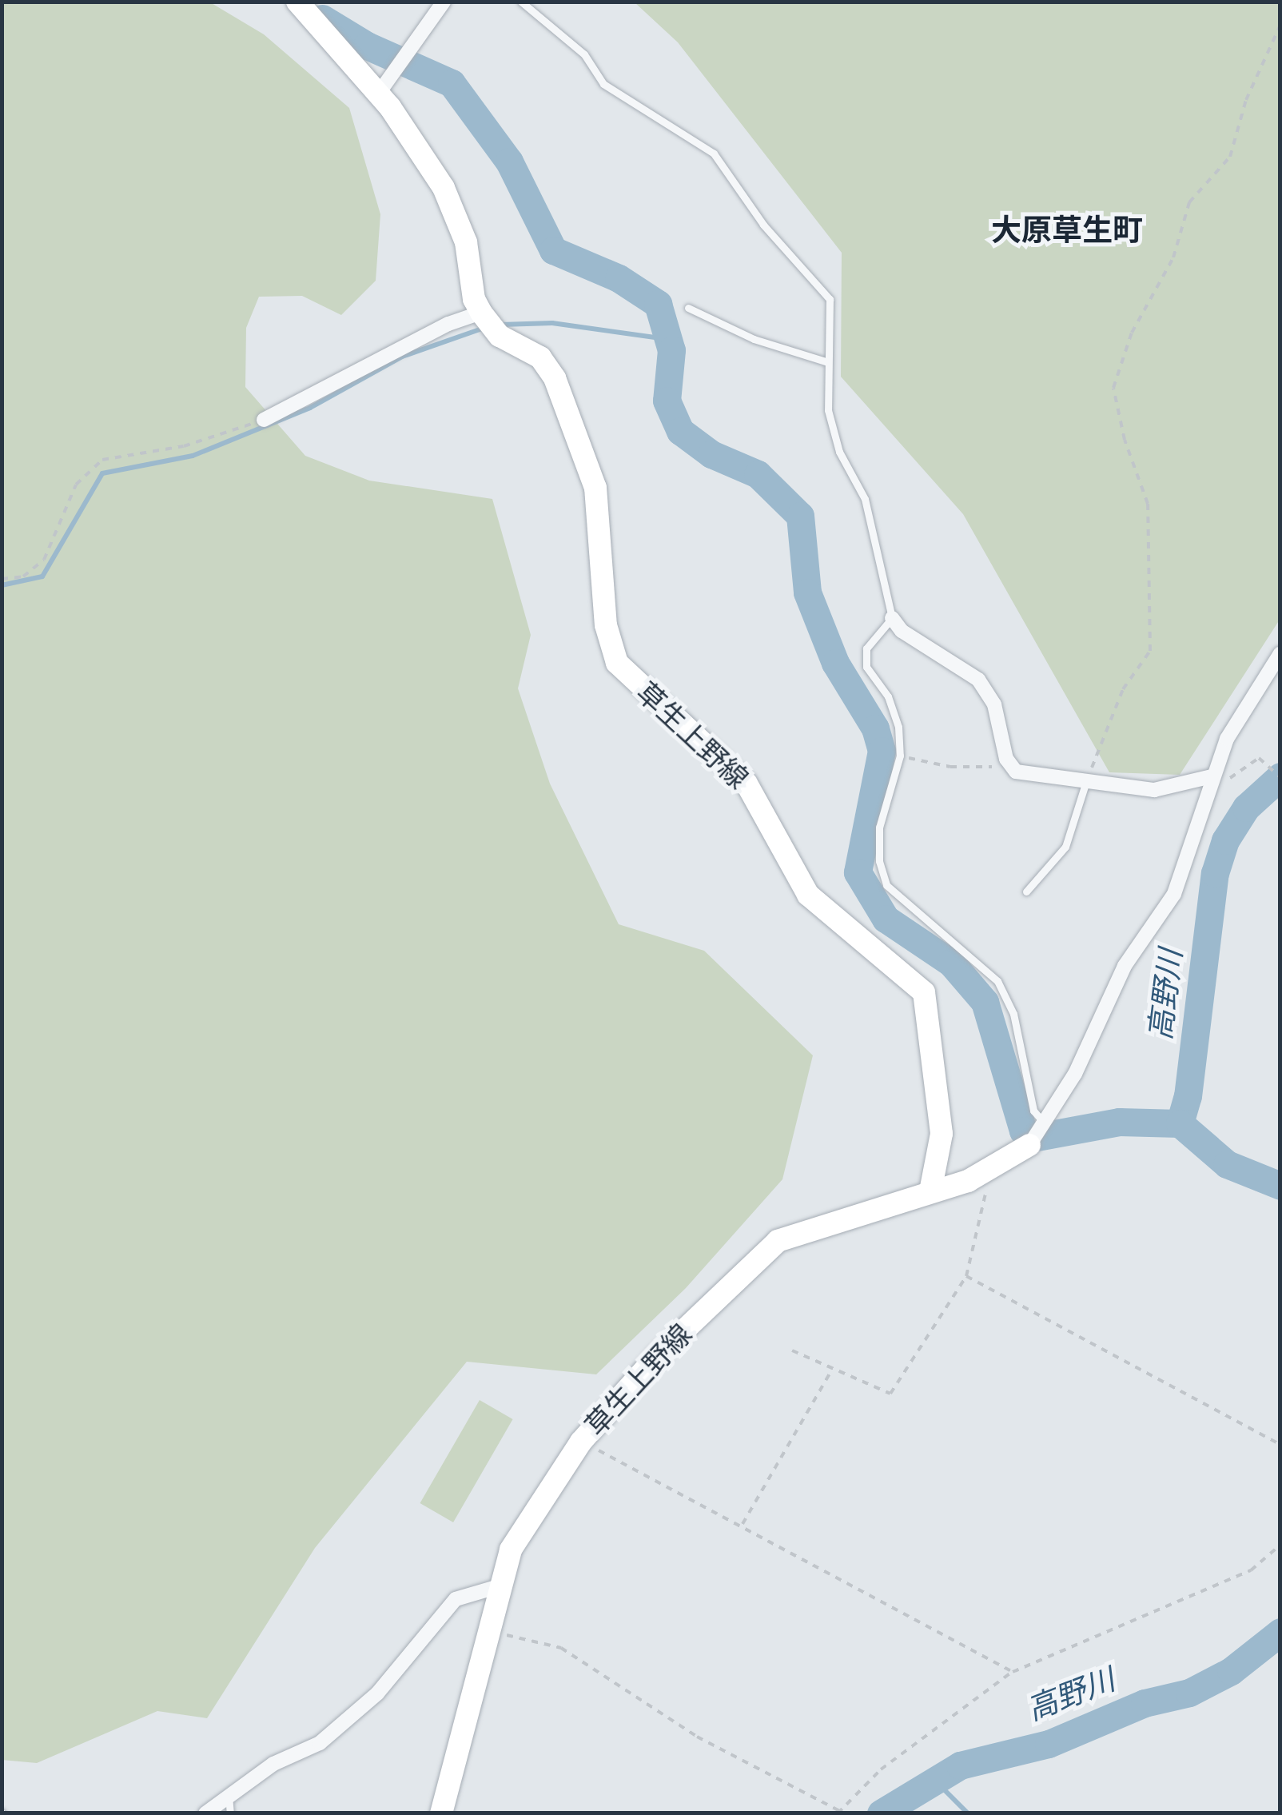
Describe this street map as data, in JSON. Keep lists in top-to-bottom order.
{
  "streets": {
    "main road": ["草生上野線"]
  },
  "districts": ["大原草生町"],
  "water": ["高野川"]
}
